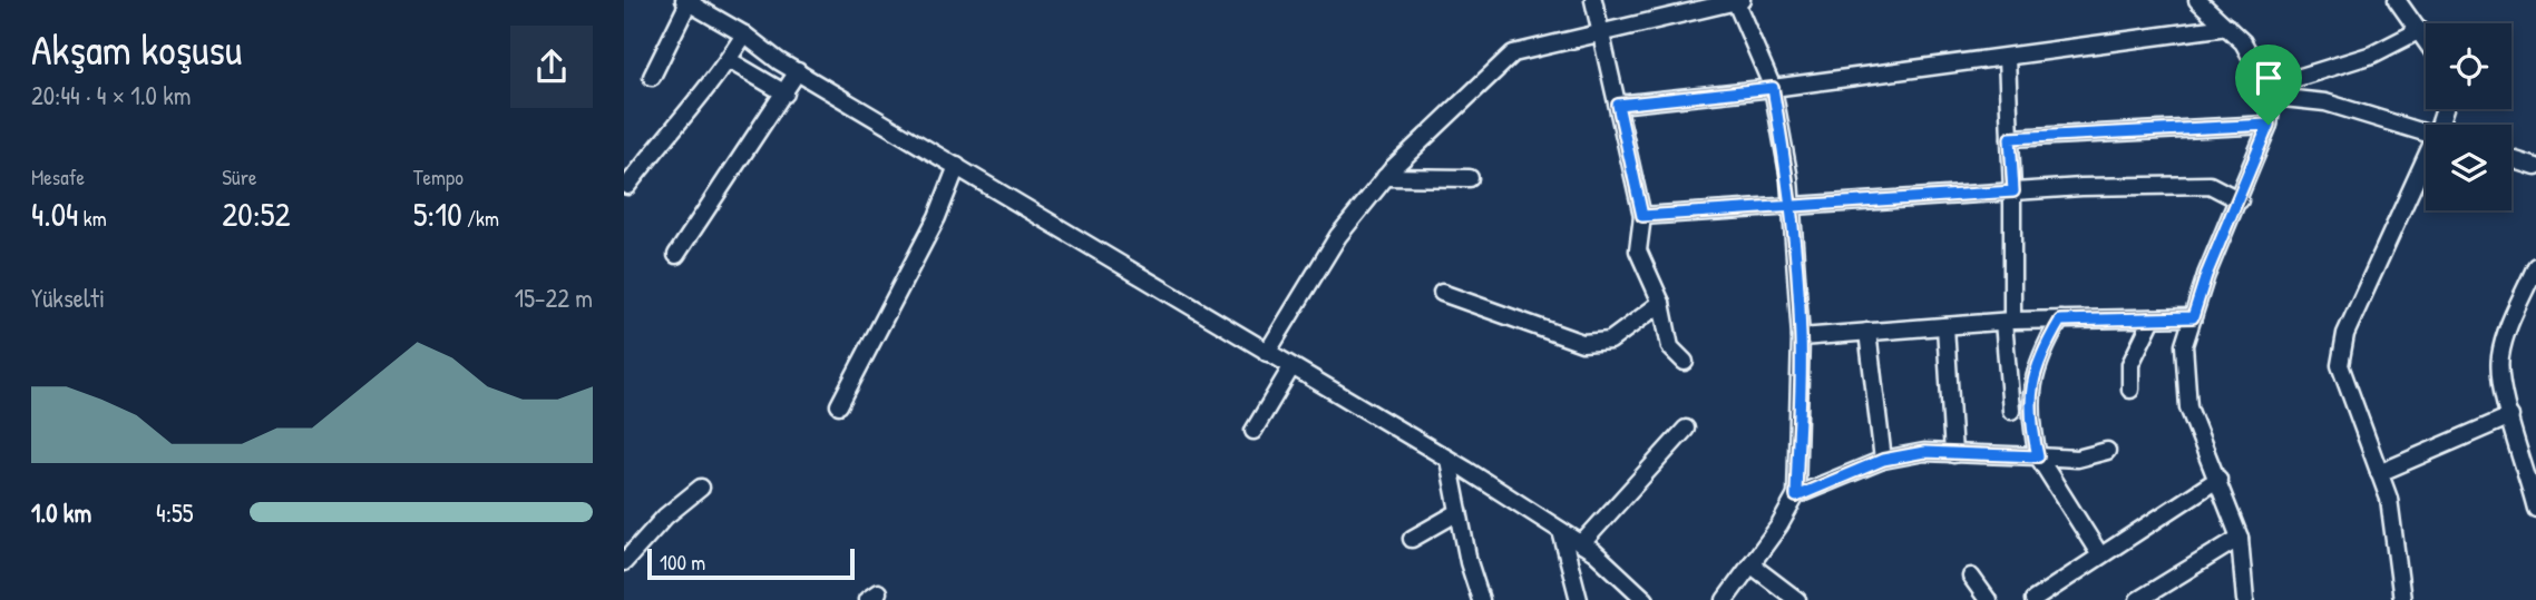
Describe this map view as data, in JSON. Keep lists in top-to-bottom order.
{
  "scale_bar": "100 m",
  "page": {
    "heading": ["Akşam koşusu", "20:44 · 4 × 1.0 km"],
    "stats": [
      ["Mesafe", "4.04 km"],
      ["Süre", "20:52"],
      ["Tempo", "5:10 /km"]
    ],
    "chart": ["Yükselti", "15–22 m"],
    "list": [
      {
        "name": "1.0 km",
        "note": "4:55"
      }
    ],
    "scale": "100 m"
  }
}
